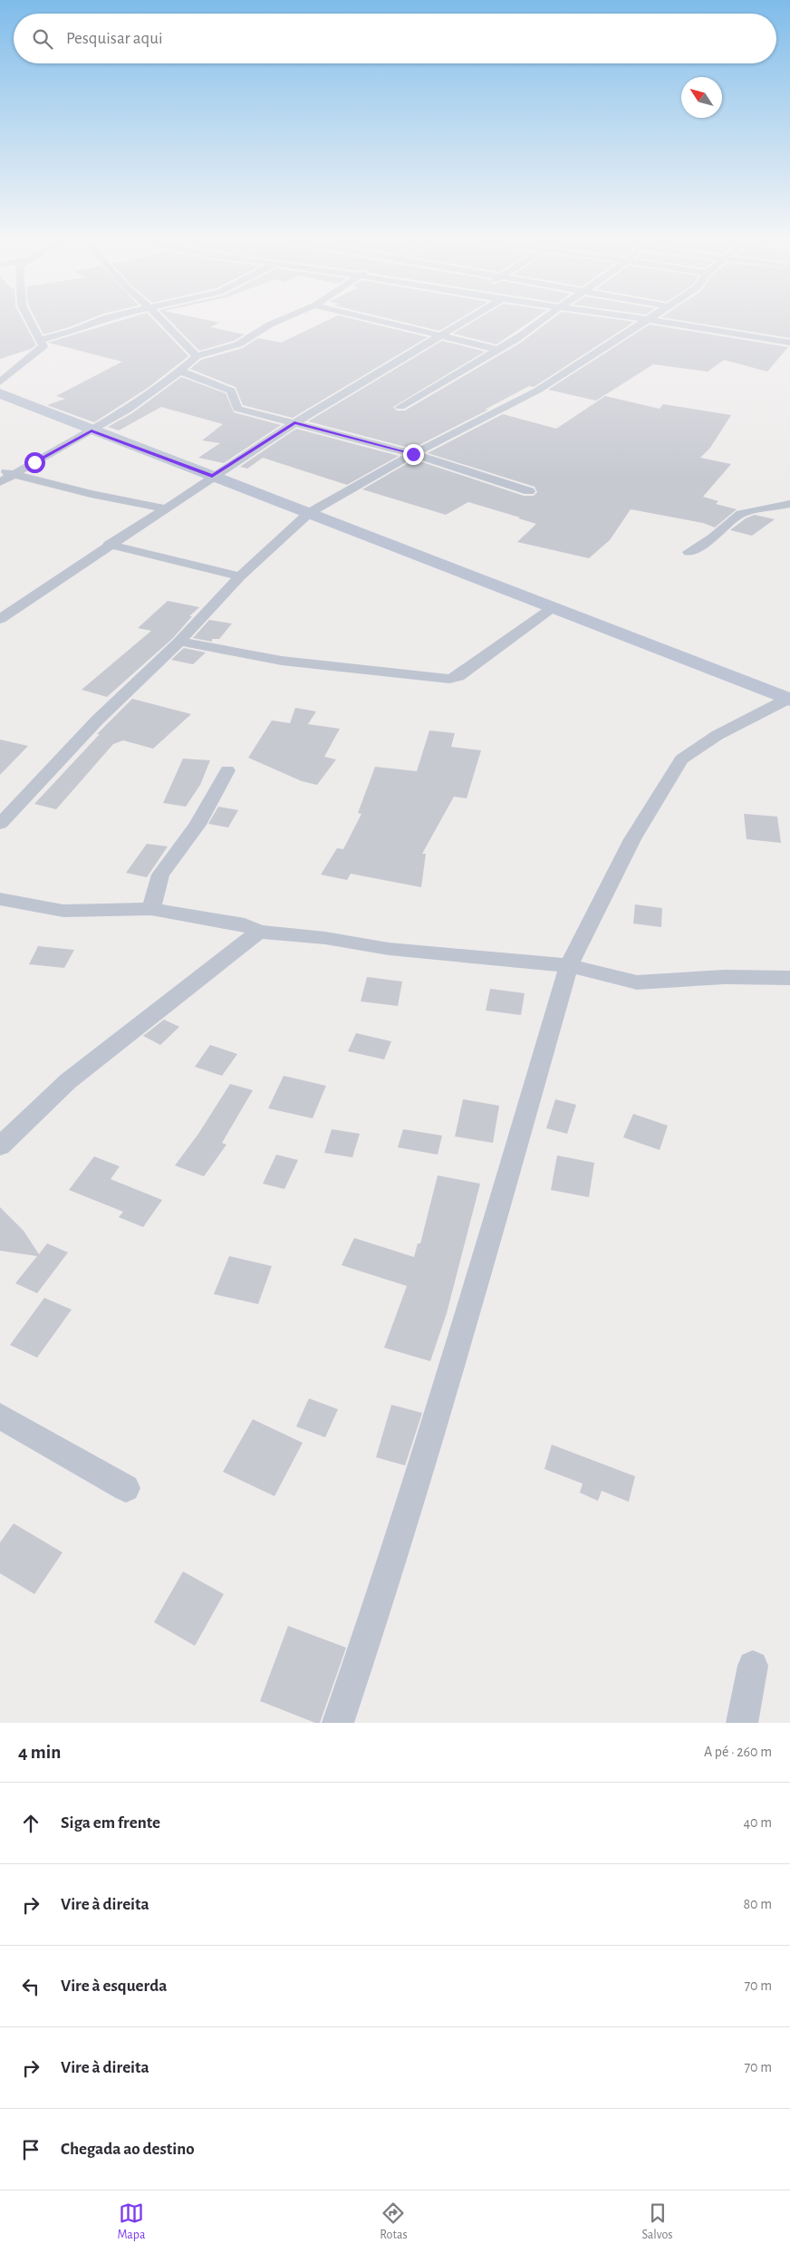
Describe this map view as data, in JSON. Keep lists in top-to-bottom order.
{
  "north": "top left",
  "page": {
    "search": "Pesquisar aqui",
    "heading": ["4 min", "A pé · 260 m"],
    "list": [
      ["Siga em frente", "40 m"],
      ["Vire à direita", "80 m"],
      ["Vire à esquerda", "70 m"],
      ["Vire à direita", "70 m"],
      "Chegada ao destino"
    ],
    "nav": ["Mapa", "Rotas", "Salvos"]
  }
}
